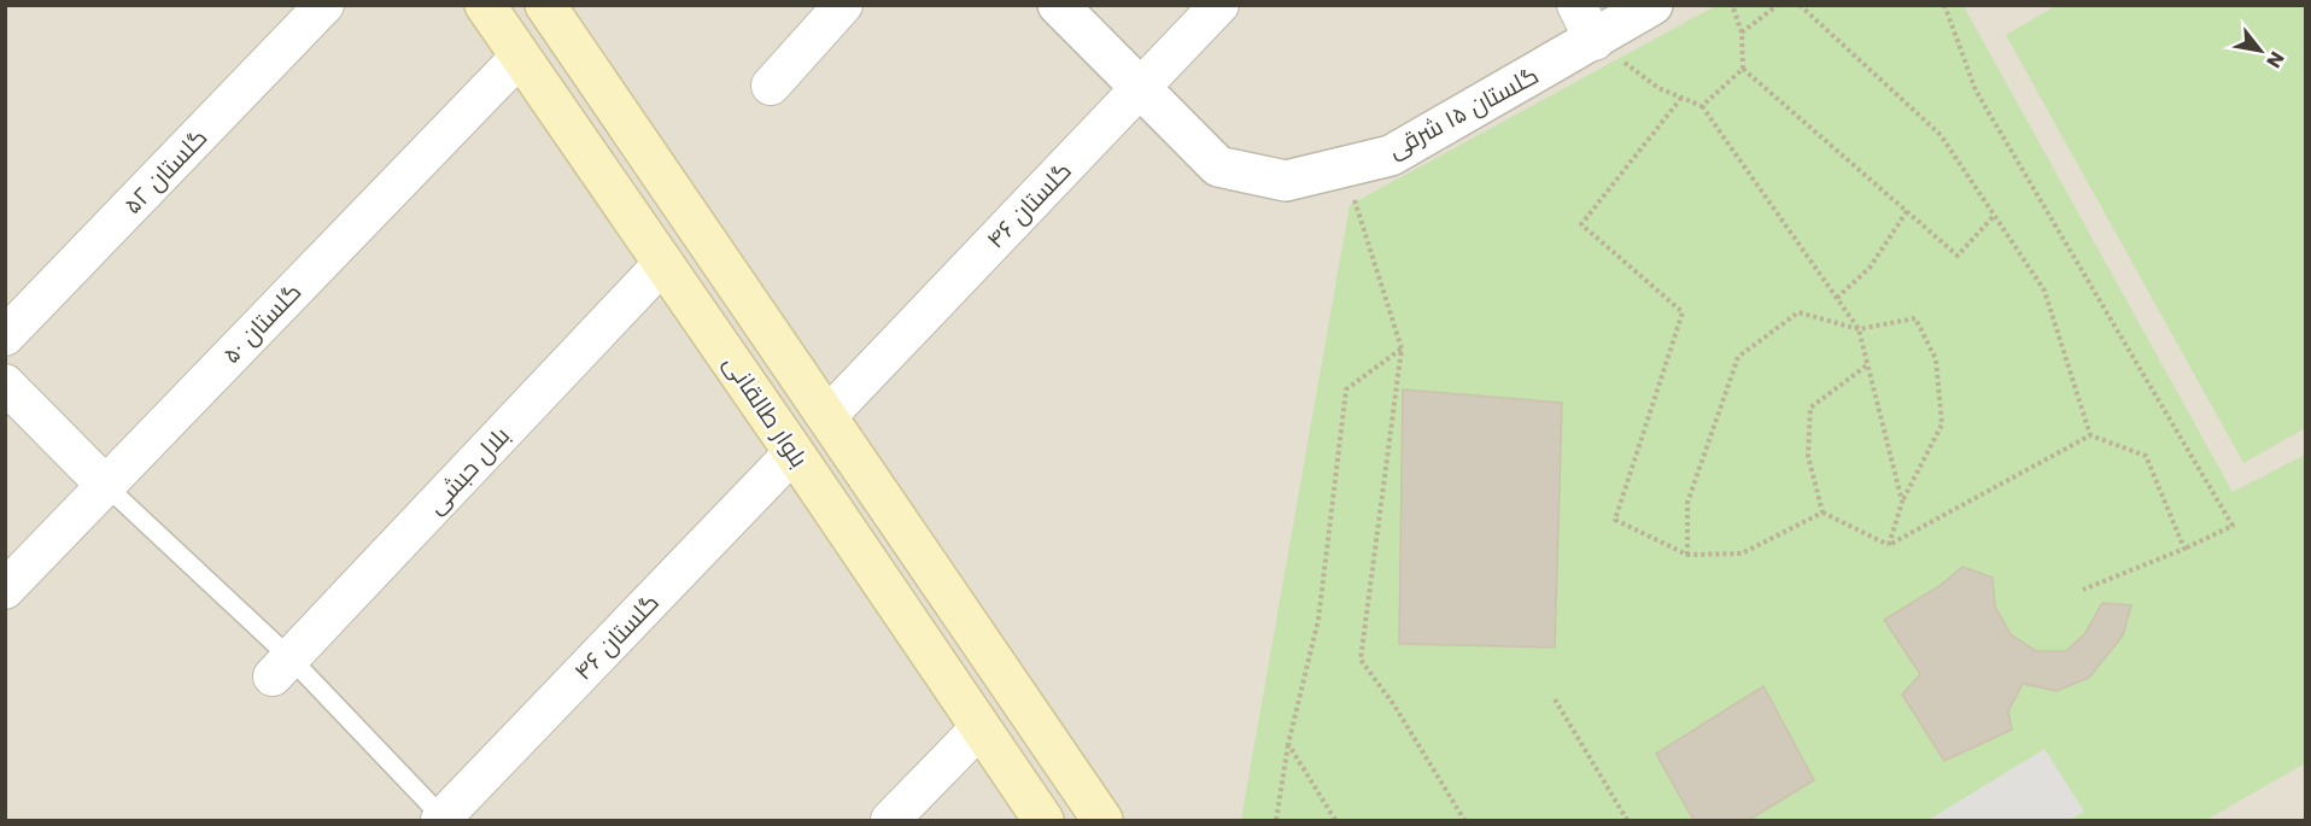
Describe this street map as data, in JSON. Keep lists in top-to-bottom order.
{
  "streets": {
    "main road": ["بلوار طالقانی"],
    "street": [
      "گلستان ۱۵ شرقی",
      "گلستان ۵۲",
      "گلستان ۴۶",
      "گلستان ۵۰",
      "بلال حبشی"
    ]
  },
  "crossings": [
    ["گلستان ۱۵ شرقی", "گلستان ۴۶"],
    ["گلستان ۴۶", "بلوار طالقانی"],
    ["گلستان ۵۰", "بلوار طالقانی"],
    ["بلوار طالقانی", "بلال حبشی"]
  ],
  "north": "bottom right"
}
